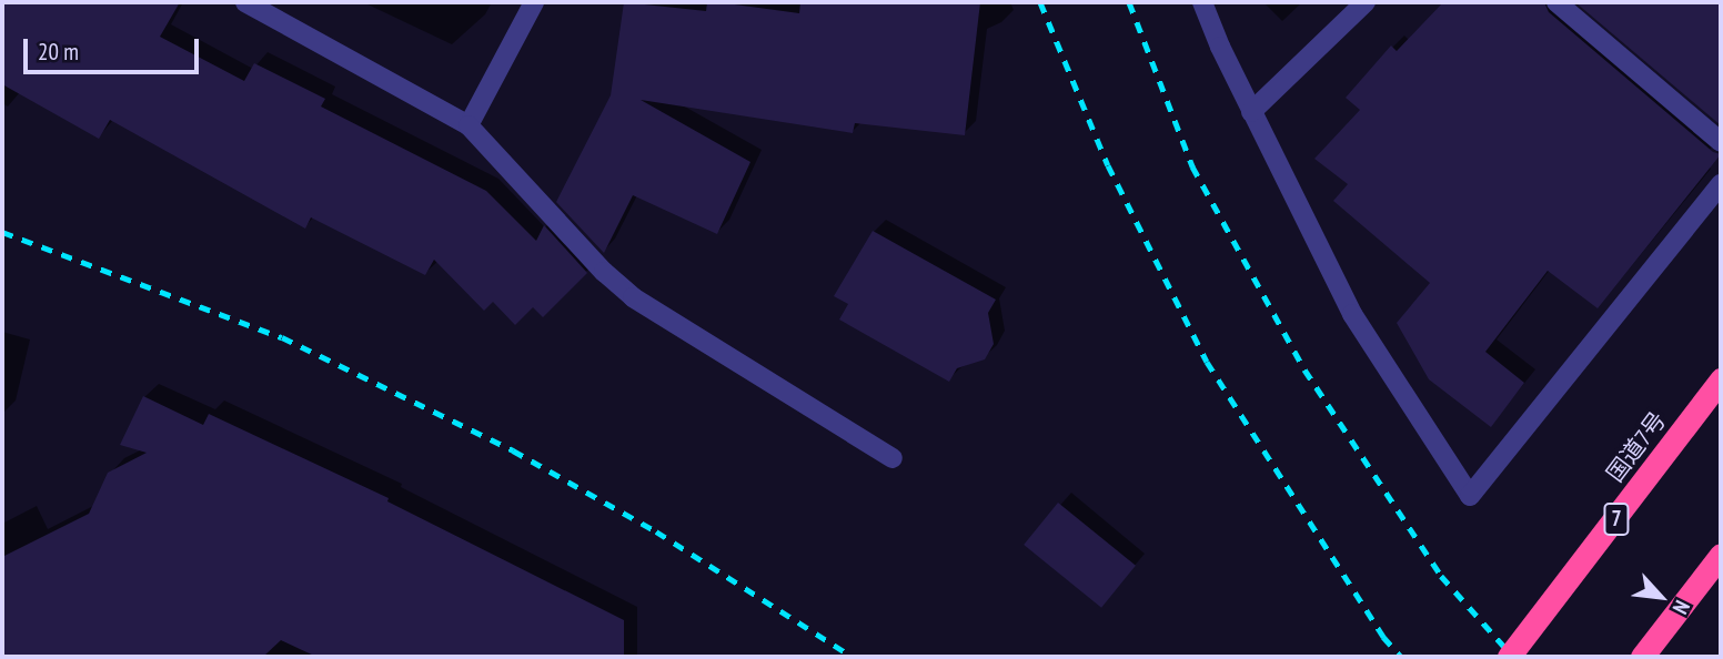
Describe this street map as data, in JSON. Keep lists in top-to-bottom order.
{
  "streets": {
    "highway": ["国道7号", "7"]
  },
  "scale_bar": "20 m",
  "north": "bottom right"
}
